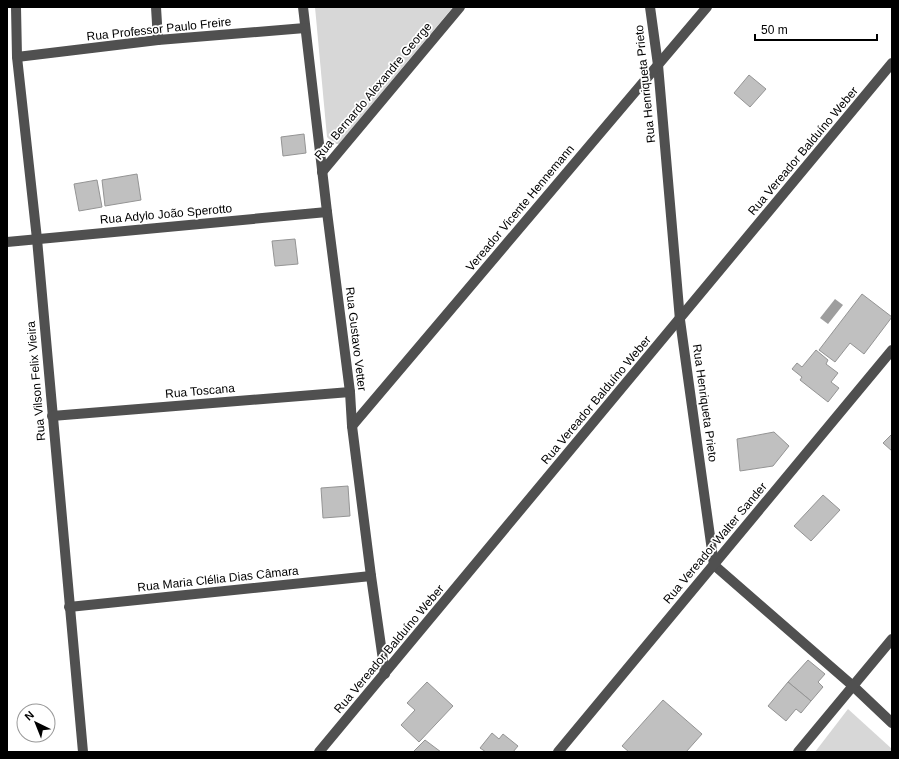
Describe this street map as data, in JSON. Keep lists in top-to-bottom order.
{
  "streets": {
    "street": [
      "Rua Professor Paulo Freire",
      "Rua Henriqueta Prieto",
      "Rua Bernardo Alexandre George",
      "Rua Vereador Balduíno Weber",
      "Vereador Vicente Hennemann",
      "Rua Adylo João Sperotto",
      "Rua Gustavo Vetter",
      "Rua Vilson Felix Vieira",
      "Rua Toscana",
      "Rua Vereador Walter Sander",
      "Rua Maria Clélia Dias Câmara"
    ]
  },
  "crossings": [
    ["Rua Professor Paulo Freire", "Rua Gustavo Vetter"],
    ["Rua Professor Paulo Freire", "Rua Vilson Felix Vieira"],
    ["Rua Henriqueta Prieto", "Rua Vereador Balduíno Weber"],
    ["Rua Henriqueta Prieto", "Vereador Vicente Hennemann"],
    ["Rua Henriqueta Prieto", "Rua Vereador Walter Sander"],
    ["Rua Bernardo Alexandre George", "Rua Gustavo Vetter"],
    ["Rua Vereador Balduíno Weber", "Rua Gustavo Vetter"],
    ["Vereador Vicente Hennemann", "Rua Gustavo Vetter"],
    ["Rua Adylo João Sperotto", "Rua Gustavo Vetter"],
    ["Rua Adylo João Sperotto", "Rua Vilson Felix Vieira"],
    ["Rua Gustavo Vetter", "Rua Toscana"],
    ["Rua Gustavo Vetter", "Rua Maria Clélia Dias Câmara"],
    ["Rua Vilson Felix Vieira", "Rua Toscana"],
    ["Rua Vilson Felix Vieira", "Rua Maria Clélia Dias Câmara"]
  ],
  "scale_bar": "50 m",
  "north": "top left"
}
